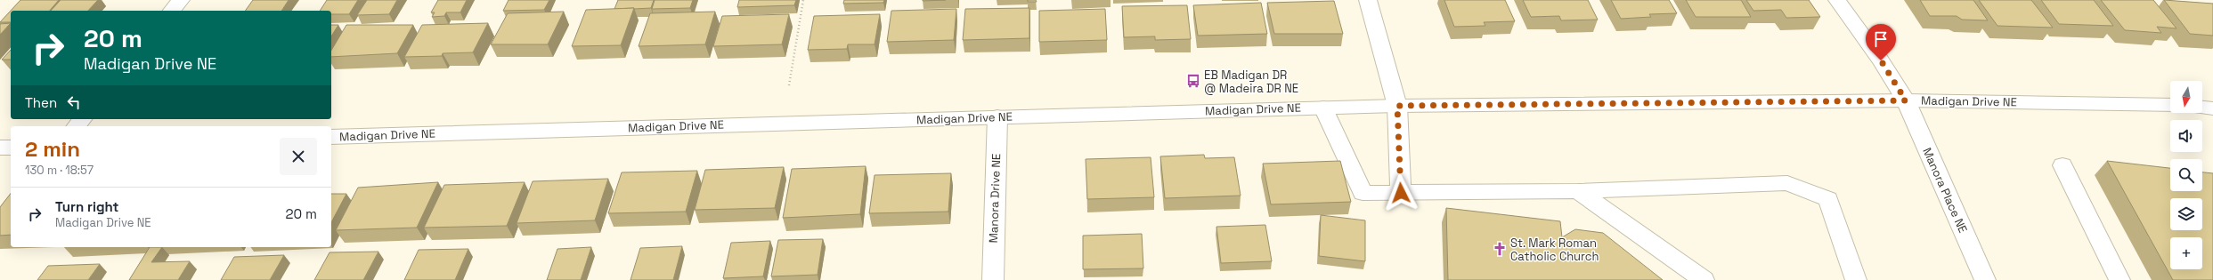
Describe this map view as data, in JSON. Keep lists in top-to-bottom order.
{
  "streets": {
    "street": ["Madigan Drive NE", "Manora Place NE", "Manora Drive NE"]
  },
  "crossings": [
    ["Madigan Drive NE", "Manora Place NE"],
    ["Madigan Drive NE", "Manora Drive NE"]
  ],
  "places": {
    "bus stop": ["EB Madigan DR @ Madeira DR NE"],
    "church": ["St. Mark Roman Catholic Church"]
  },
  "north": "bottom",
  "page": {
    "turn": ["20 m", "Madigan Drive NE"],
    "map_buttons": "+",
    "then": "Then",
    "heading": ["2 min", "130 m · 18:57"],
    "list": [
      {
        "name": "Turn right",
        "note": "Madigan Drive NE",
        "value": "20 m"
      }
    ]
  }
}
